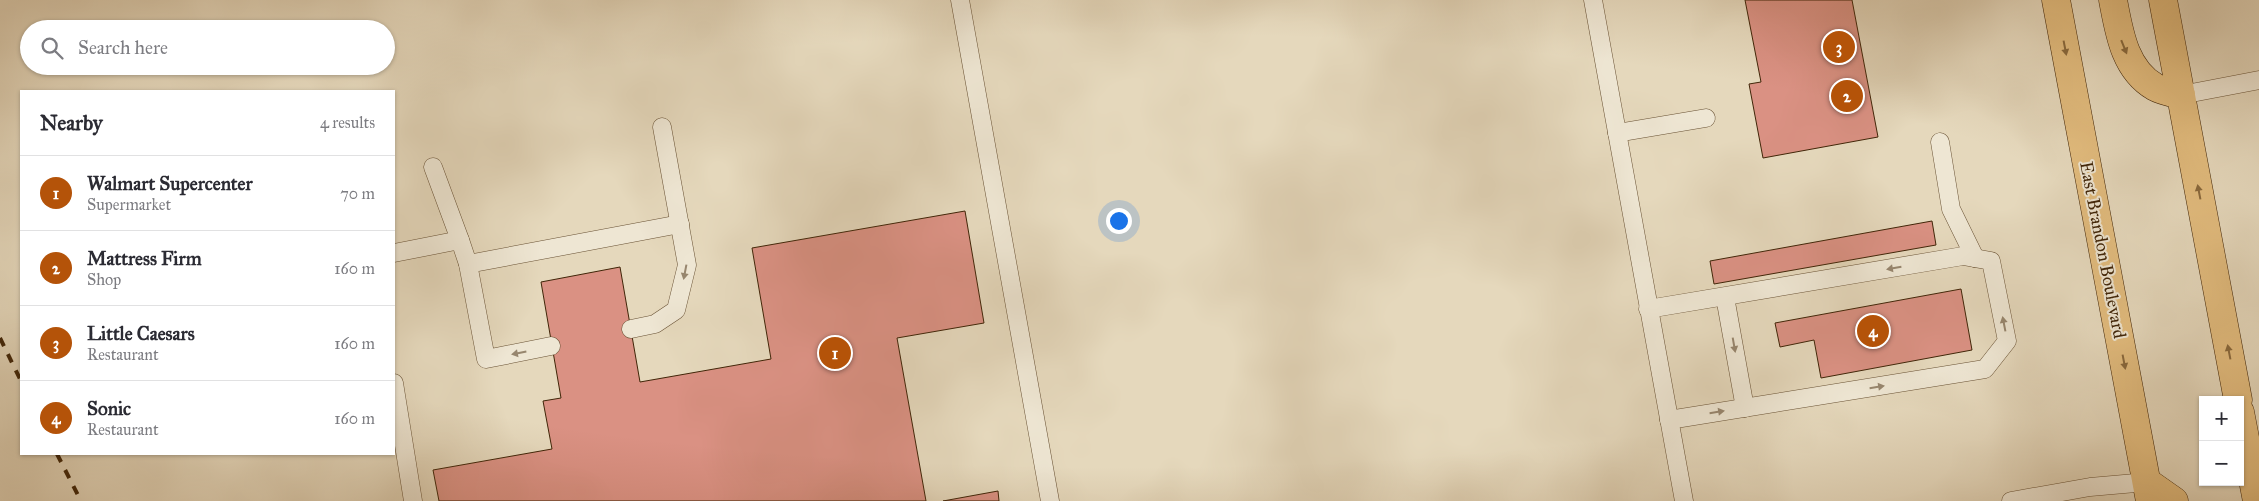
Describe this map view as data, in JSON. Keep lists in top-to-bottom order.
{
  "streets": {
    "highway": ["East Brandon Boulevard"]
  },
  "page": {
    "search": "Search here",
    "pins": [
      "3",
      "2",
      "4",
      "1"
    ],
    "heading": ["Nearby", "4 results"],
    "list": [
      {
        "mark": "1",
        "name": "Walmart Supercenter",
        "note": "Supermarket",
        "value": "70 m"
      },
      {
        "mark": "2",
        "name": "Mattress Firm",
        "note": "Shop",
        "value": "160 m"
      },
      {
        "mark": "3",
        "name": "Little Caesars",
        "note": "Restaurant",
        "value": "160 m"
      },
      {
        "mark": "4",
        "name": "Sonic",
        "note": "Restaurant",
        "value": "160 m"
      }
    ],
    "map_buttons": ["+", "−"]
  }
}
